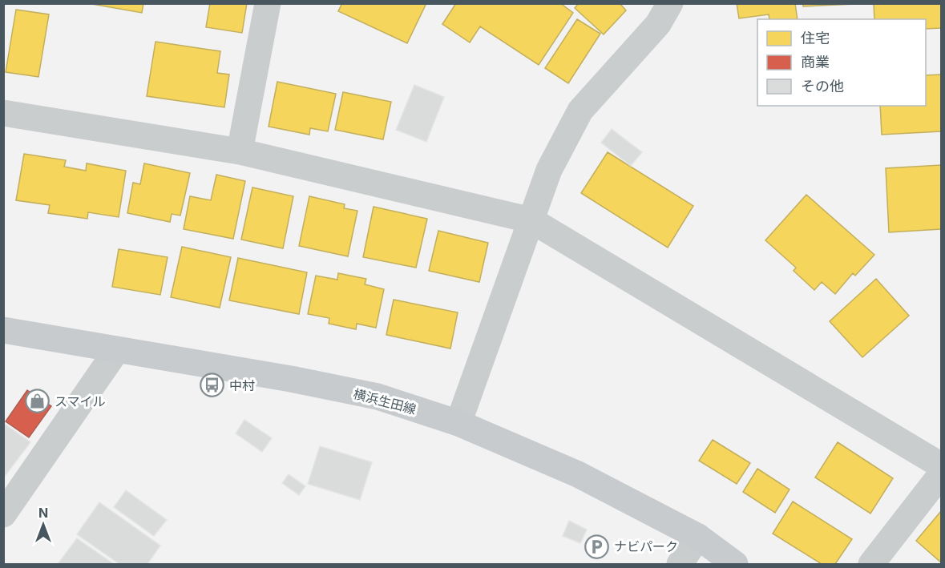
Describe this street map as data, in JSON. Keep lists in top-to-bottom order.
{
  "streets": {
    "main road": ["横浜生田線"]
  },
  "places": {
    "bus stop": ["中村"],
    "shop": ["スマイル"],
    "parking": ["ナビパーク"]
  },
  "legend": ["住宅", "商業", "その他"],
  "north": "top"
}
